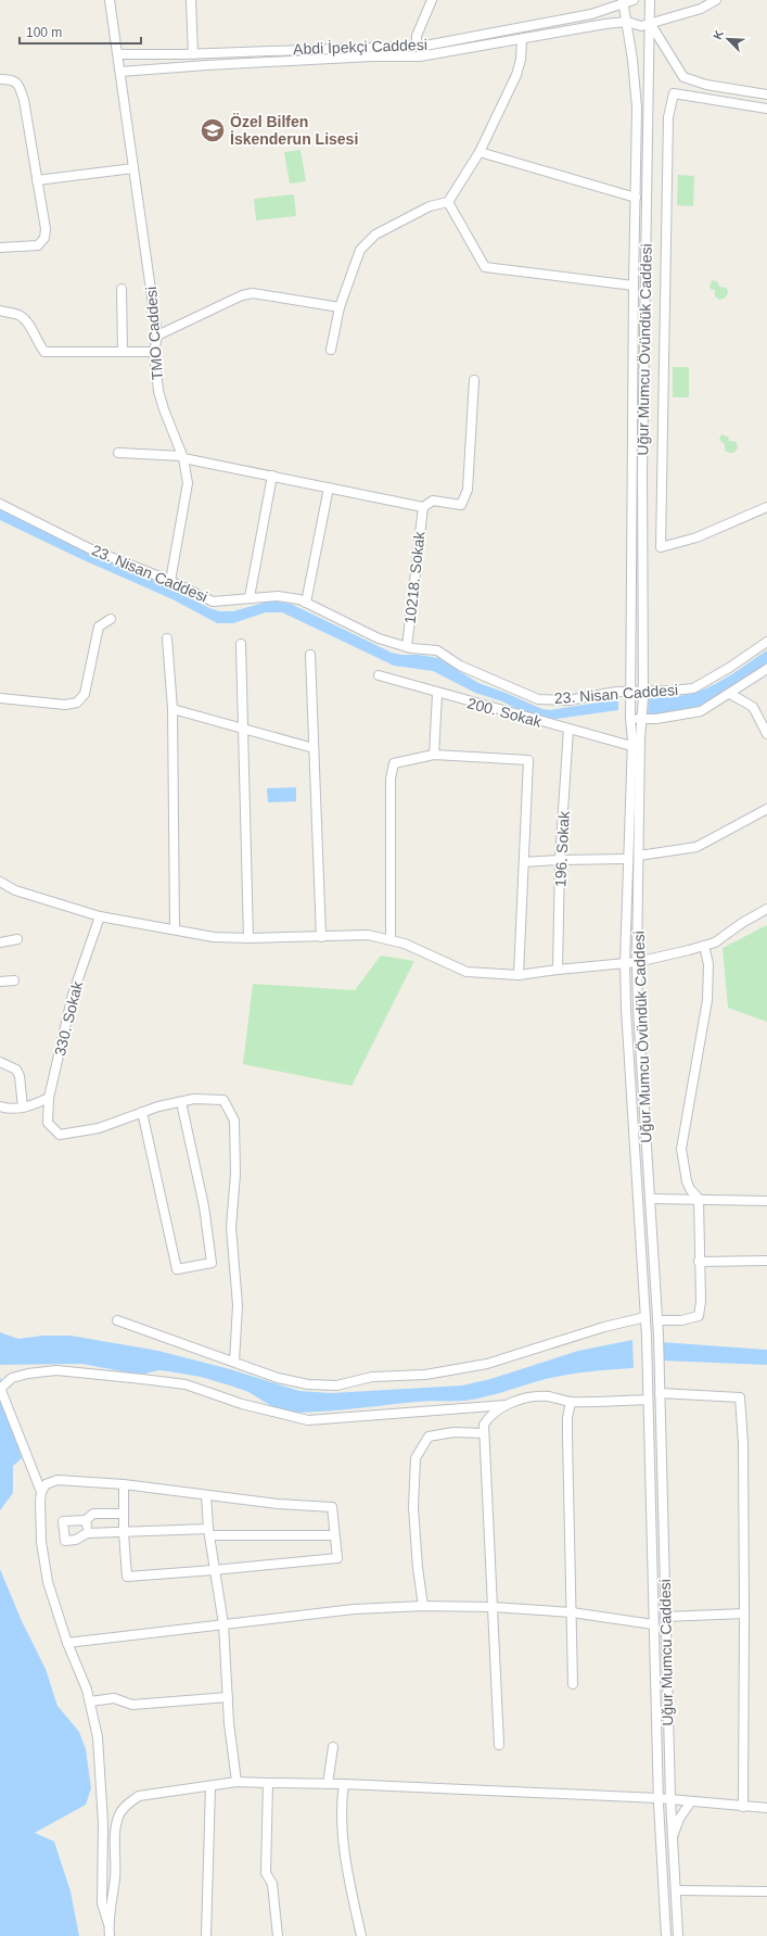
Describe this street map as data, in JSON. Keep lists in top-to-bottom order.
{
  "streets": {
    "street": [
      "Abdi İpekçi Caddesi",
      "TMO Caddesi",
      "Uğur Mumcu Övündük Caddesi",
      "23. Nisan Caddesi",
      "10218. Sokak",
      "200. Sokak",
      "196. Sokak",
      "330. Sokak",
      "Uğur Mumcu Caddesi"
    ]
  },
  "crossings": [
    ["Abdi İpekçi Caddesi", "TMO Caddesi"],
    ["Abdi İpekçi Caddesi", "Uğur Mumcu Övündük Caddesi"],
    ["TMO Caddesi", "23. Nisan Caddesi"],
    ["Uğur Mumcu Övündük Caddesi", "23. Nisan Caddesi"],
    ["Uğur Mumcu Övündük Caddesi", "200. Sokak"],
    ["Uğur Mumcu Övündük Caddesi", "Uğur Mumcu Caddesi"],
    ["23. Nisan Caddesi", "10218. Sokak"],
    ["200. Sokak", "196. Sokak"]
  ],
  "places": {
    "school or university": ["Özel Bilfen İskenderun Lisesi"]
  },
  "scale_bar": "100 m",
  "north": "top left"
}
